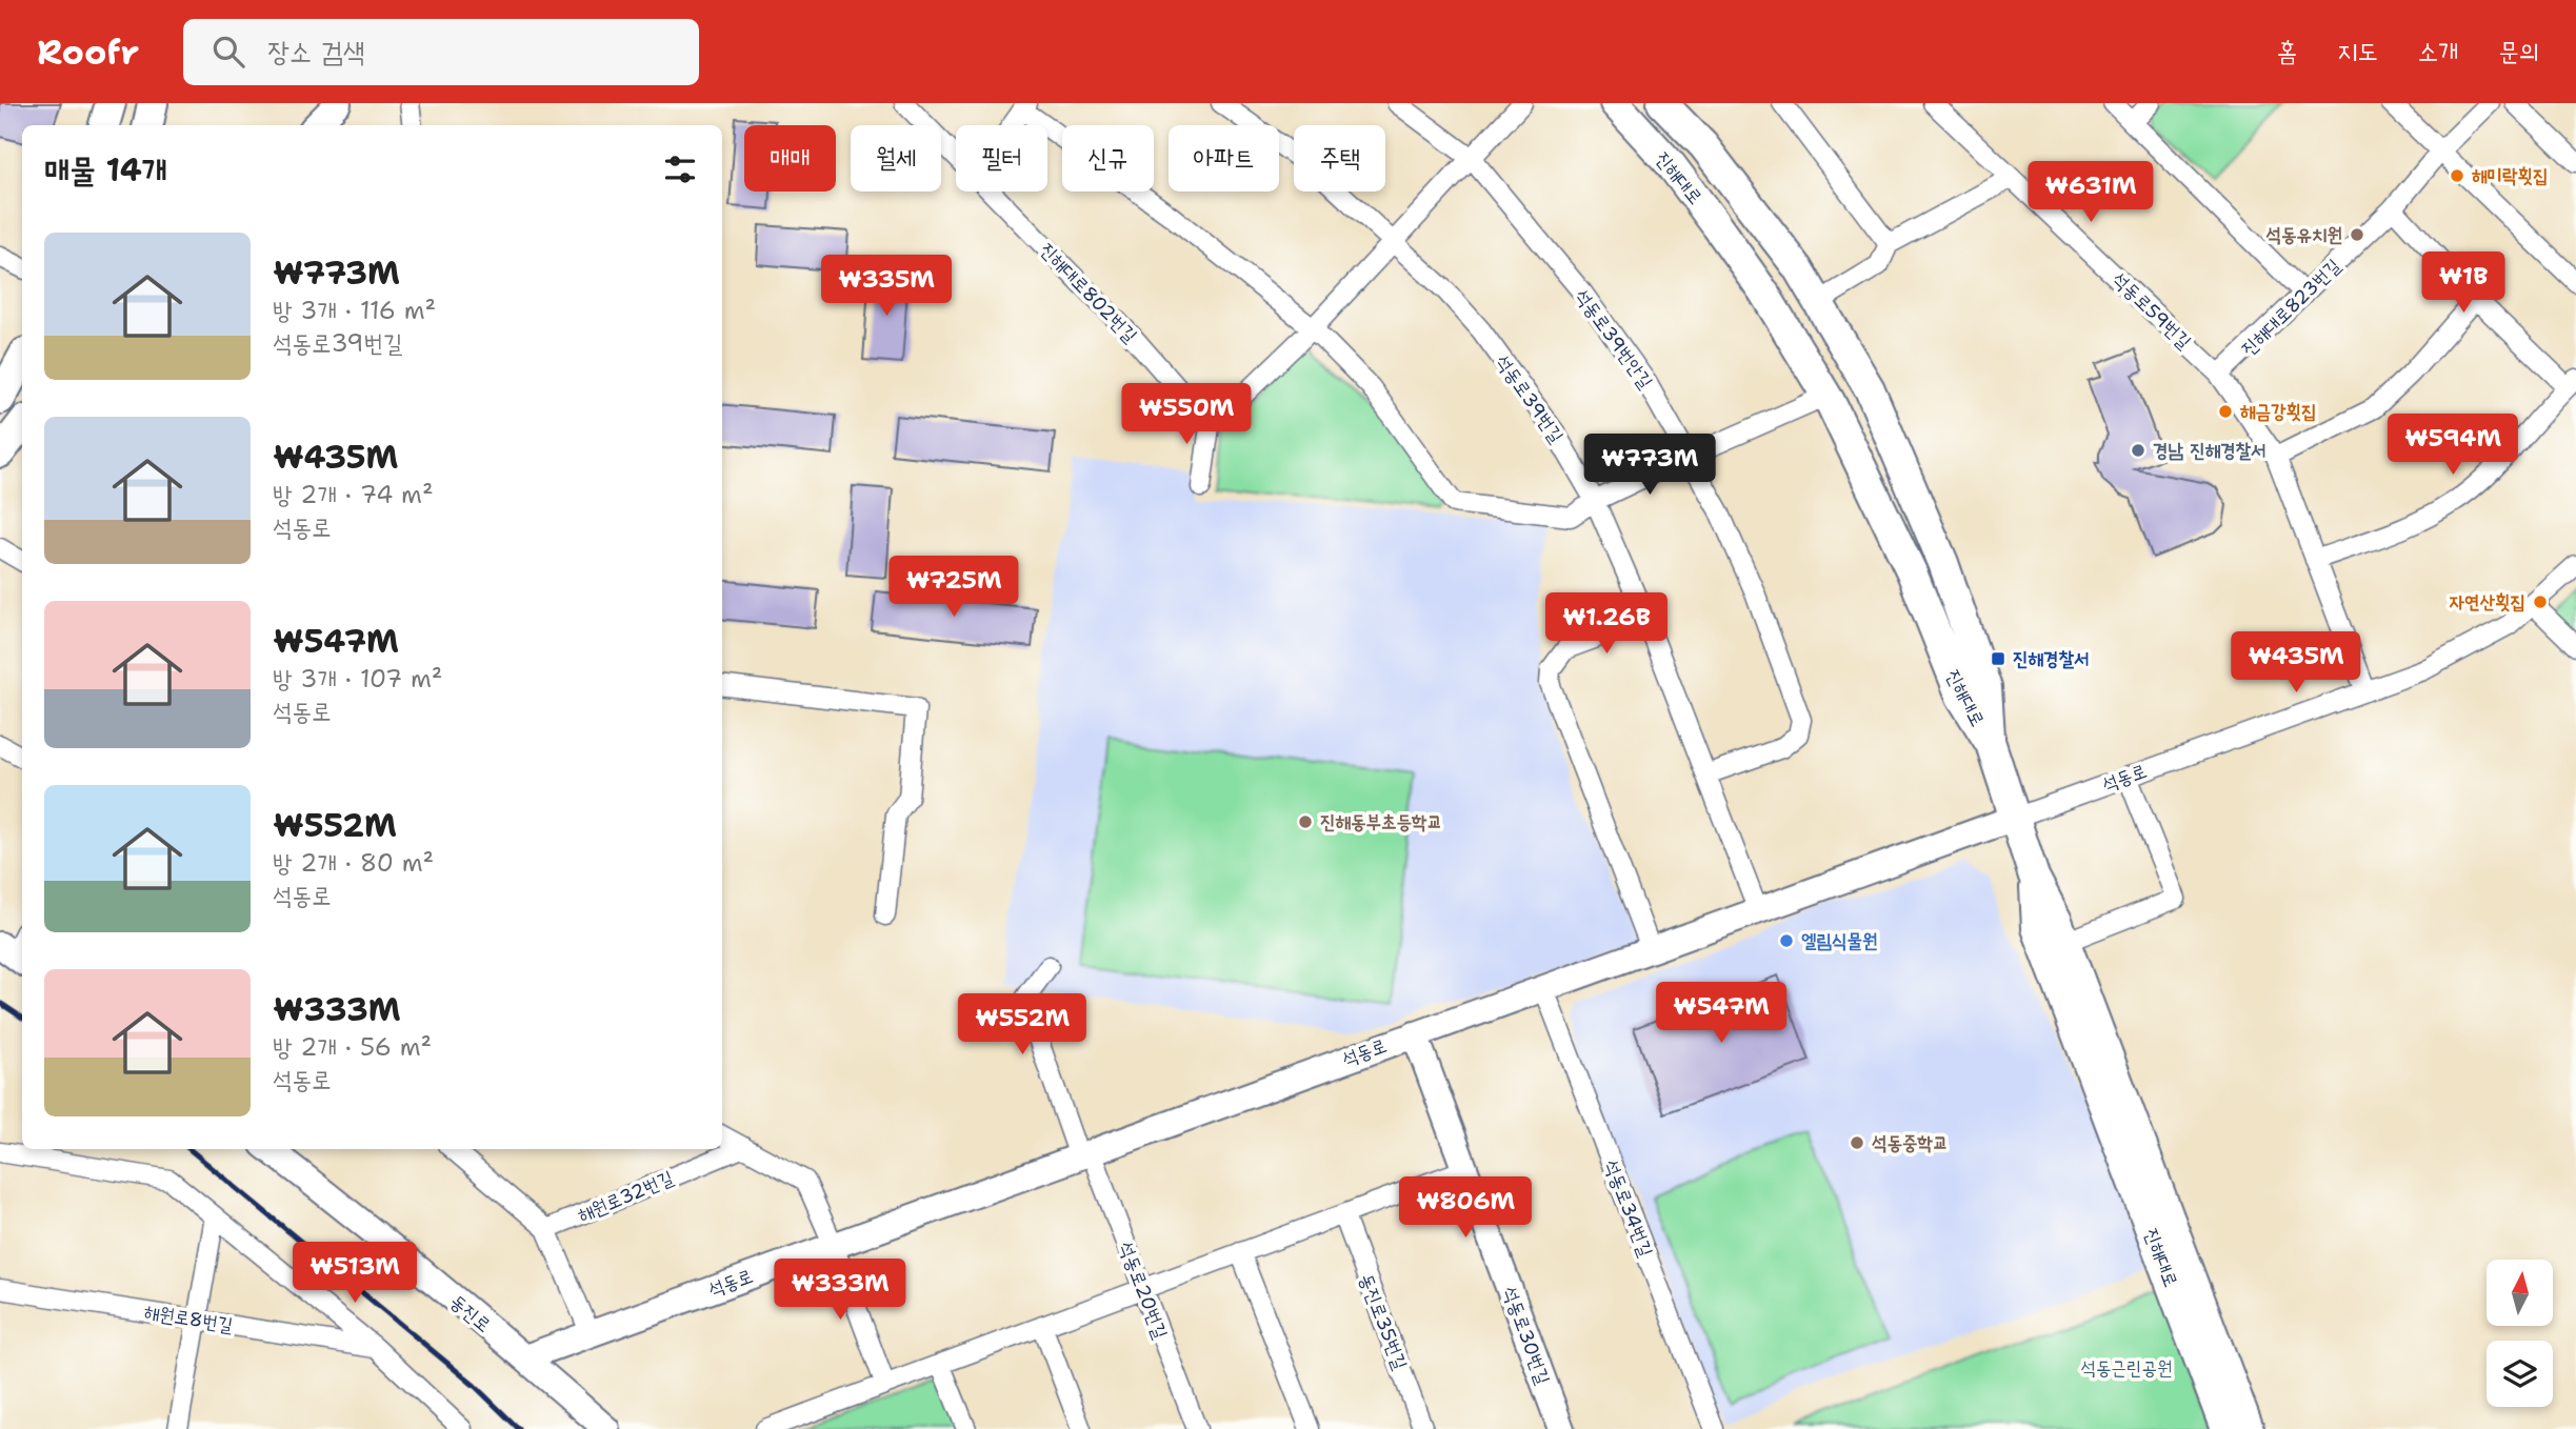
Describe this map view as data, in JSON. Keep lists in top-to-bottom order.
{
  "streets": {
    "main road": ["진해대로"],
    "street": [
      "진해대로802번길",
      "진해대로823번길",
      "석동로59번길",
      "석동로39번안길",
      "석동로39번길",
      "석동로",
      "해원로32번길",
      "석동로34번길",
      "석동로20번길",
      "동진로",
      "해원로8번길",
      "동진로35번길",
      "석동로30번길"
    ]
  },
  "crossings": [
    ["진해대로823번길", "석동로59번길"],
    ["석동로59번길", "석동로"],
    ["석동로39번안길", "석동로39번길"],
    ["석동로39번길", "석동로"],
    ["석동로", "석동로34번길"],
    ["석동로", "석동로20번길"],
    ["석동로", "동진로"],
    ["석동로", "석동로30번길"]
  ],
  "parks": ["석동근린공원"],
  "places": {
    "other": [
      "해미락횟집",
      "석동유치원",
      "해금강횟집",
      "경남 진해경찰서",
      "자연산횟집",
      "진해동부초등학교",
      "엘림식물원",
      "석동중학교"
    ],
    "transit": ["진해경찰서"]
  },
  "north": "top",
  "page": {
    "header": "Roofr",
    "search": "장소 검색",
    "nav": [
      "홈",
      "지도",
      "소개",
      "문의"
    ],
    "chip": [
      "매매",
      "월세",
      "필터",
      "신규",
      "아파트",
      "주택"
    ],
    "heading": "매물 14개",
    "price": [
      "₩631M",
      "₩1B",
      "₩335M",
      "₩550M",
      "₩594M",
      "₩773M",
      "₩725M",
      "₩1.26B",
      "₩435M",
      "₩547M",
      "₩552M",
      "₩806M",
      "₩513M",
      "₩333M"
    ],
    "list": [
      {
        "name": "₩773M",
        "note": "방 3개 · 116 m² · 석동로39번길"
      },
      {
        "name": "₩435M",
        "note": "방 2개 · 74 m² · 석동로"
      },
      {
        "name": "₩547M",
        "note": "방 3개 · 107 m² · 석동로"
      },
      {
        "name": "₩552M",
        "note": "방 2개 · 80 m² · 석동로"
      },
      {
        "name": "₩333M",
        "note": "방 2개 · 56 m² · 석동로"
      }
    ]
  }
}
